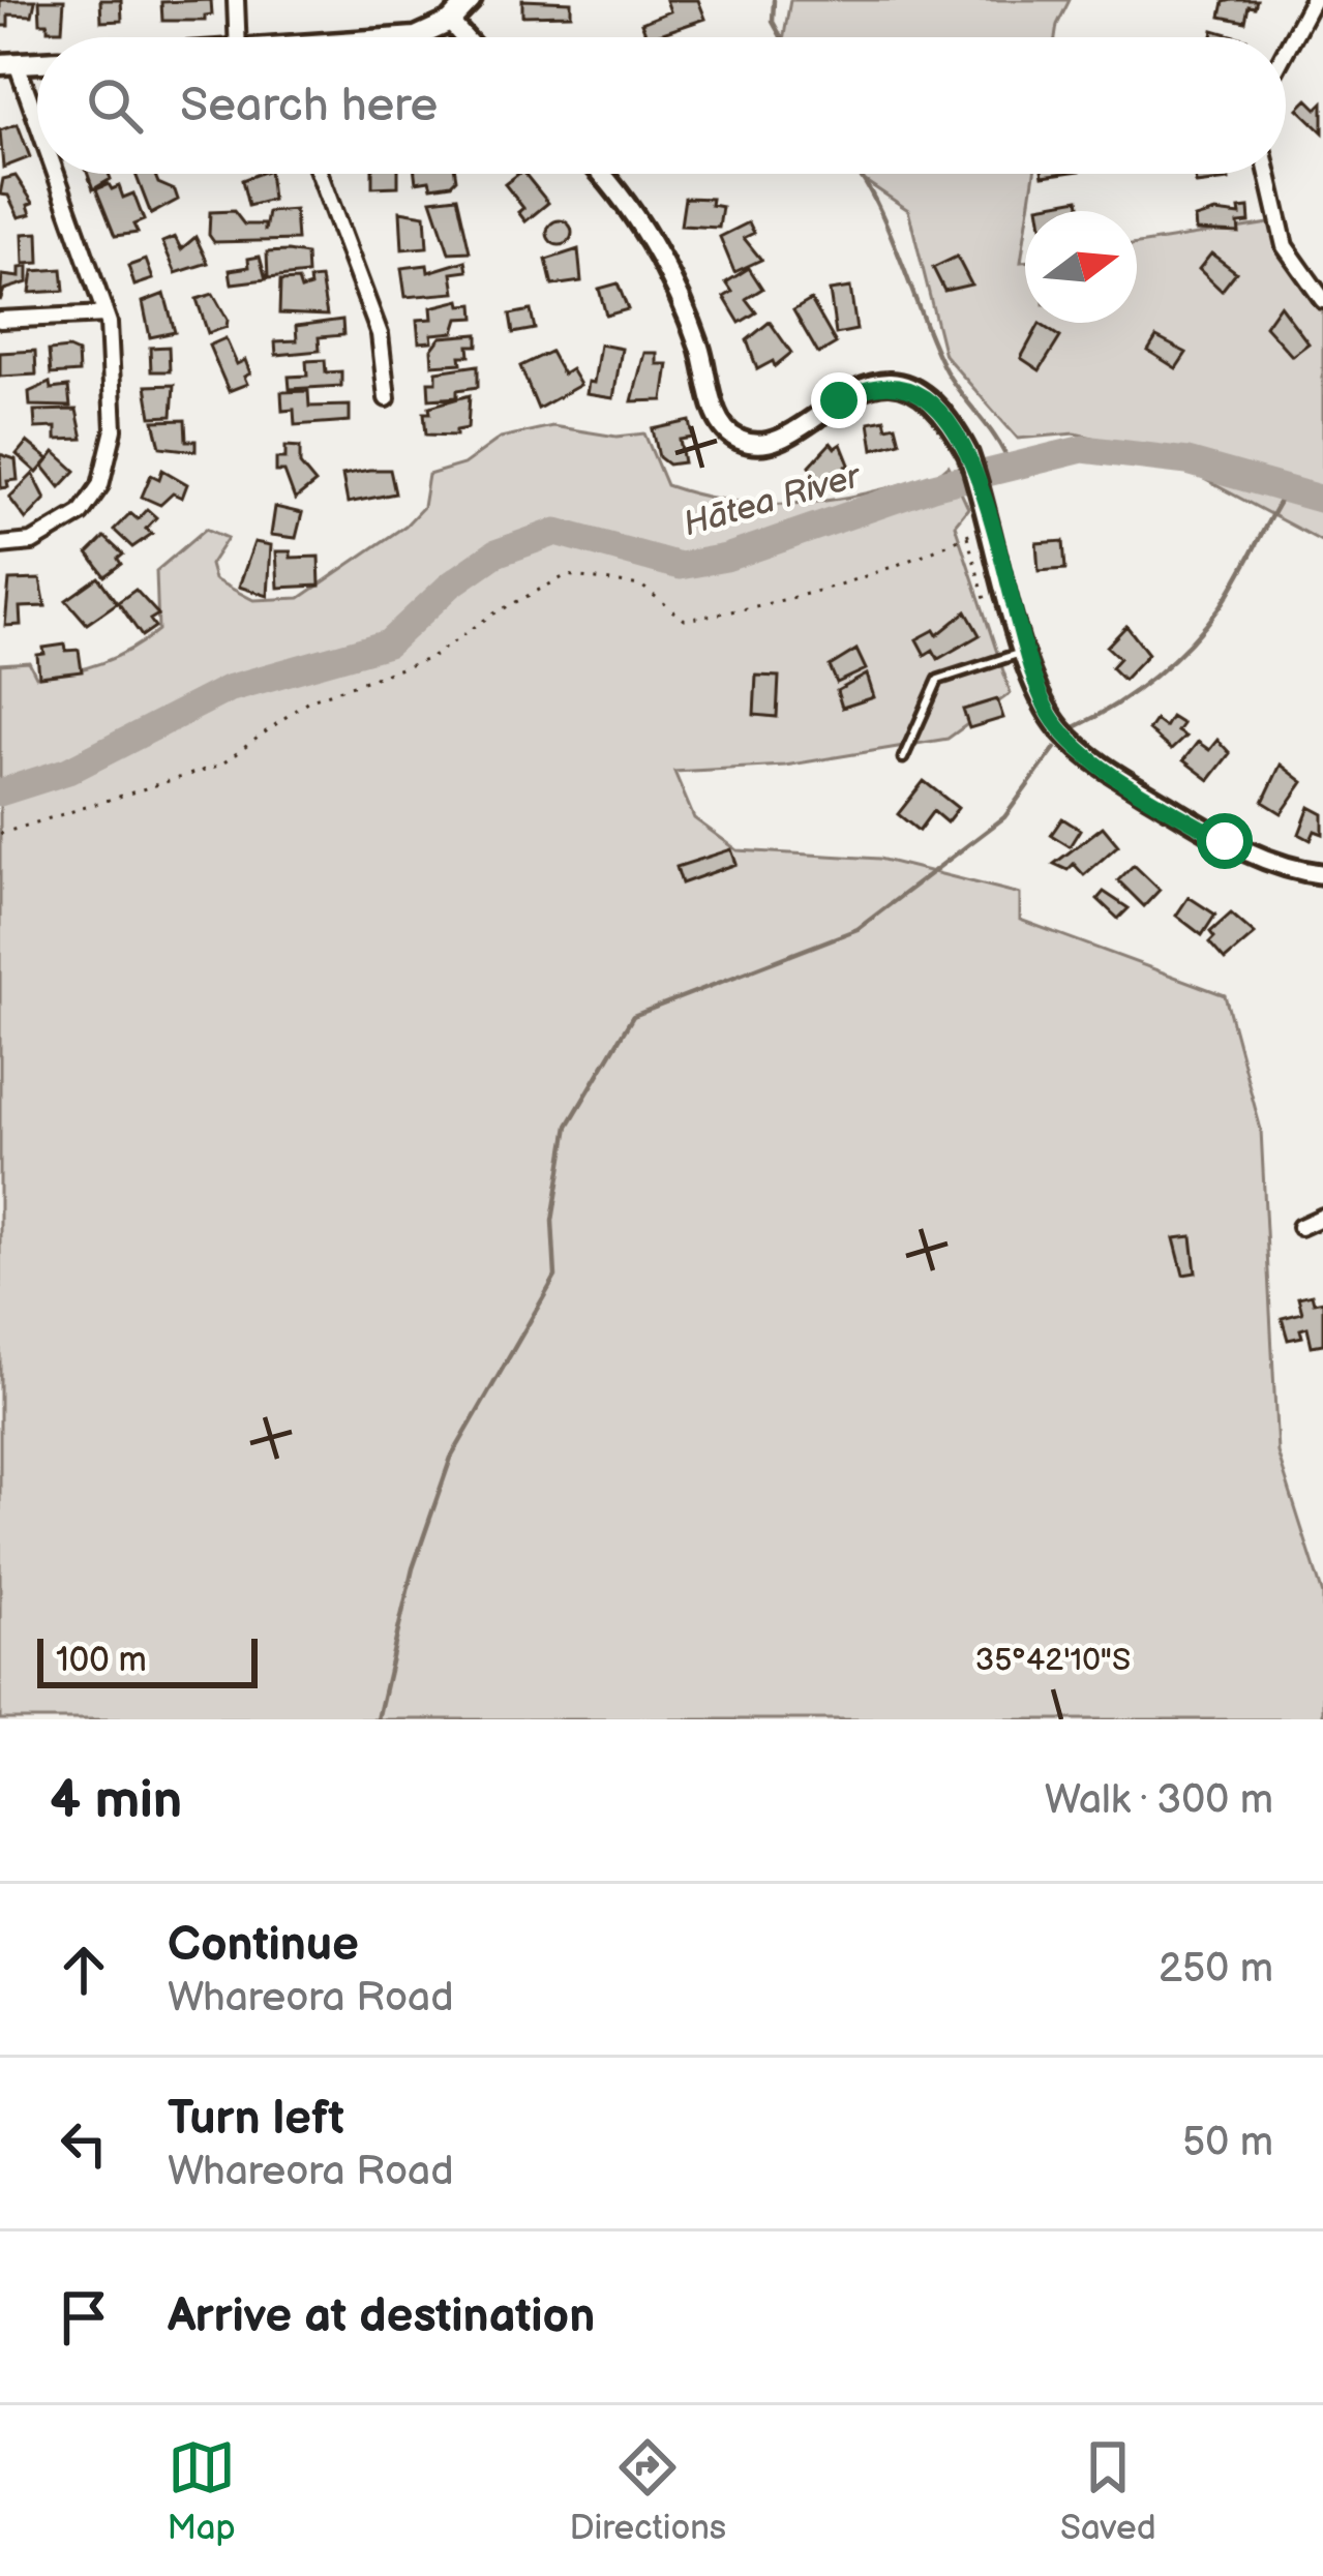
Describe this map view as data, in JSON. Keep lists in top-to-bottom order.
{
  "water": ["Hātea River"],
  "scale_bar": "100 m",
  "north": "right",
  "page": {
    "search": "Search here",
    "scale": "100 m",
    "heading": ["4 min", "Walk · 300 m"],
    "list": [
      ["Continue", "Whareora Road", "250 m"],
      ["Turn left", "Whareora Road", "50 m"],
      "Arrive at destination"
    ],
    "nav": ["Map", "Directions", "Saved"]
  },
  "coordinates": ["35°42'10\"S"]
}
